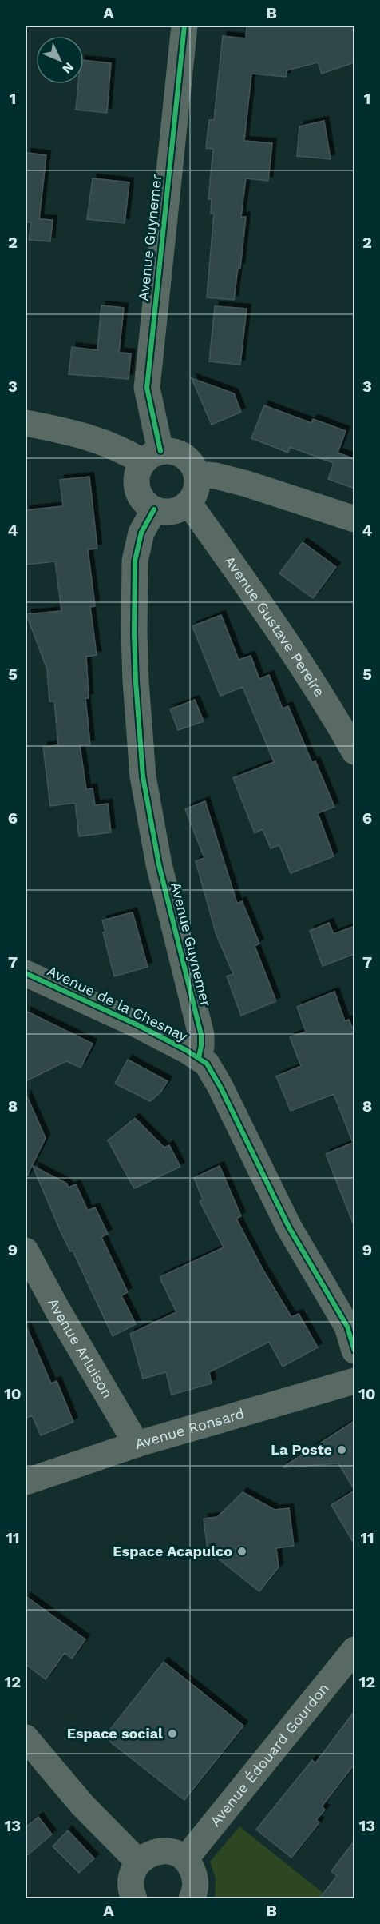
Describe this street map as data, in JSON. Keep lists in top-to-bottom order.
{
  "streets": {
    "street": [
      "Avenue Guynemer",
      "Avenue Gustave Pereire",
      "Avenue de la Chesnay",
      "Avenue Arluison",
      "Avenue Ronsard",
      "Avenue Édouard Gourdon"
    ]
  },
  "crossings": [
    ["Avenue Guynemer", "Avenue Gustave Pereire"],
    ["Avenue Guynemer", "Avenue de la Chesnay"],
    ["Avenue Arluison", "Avenue Ronsard"]
  ],
  "places": ["La Poste", "Espace Acapulco", "Espace social"],
  "north": "bottom right",
  "grid": {
    "columns": ["A", "B"],
    "rows": [
      "1",
      "2",
      "3",
      "4",
      "5",
      "6",
      "7",
      "8",
      "9",
      "10",
      "11",
      "12",
      "13"
    ]
  }
}
